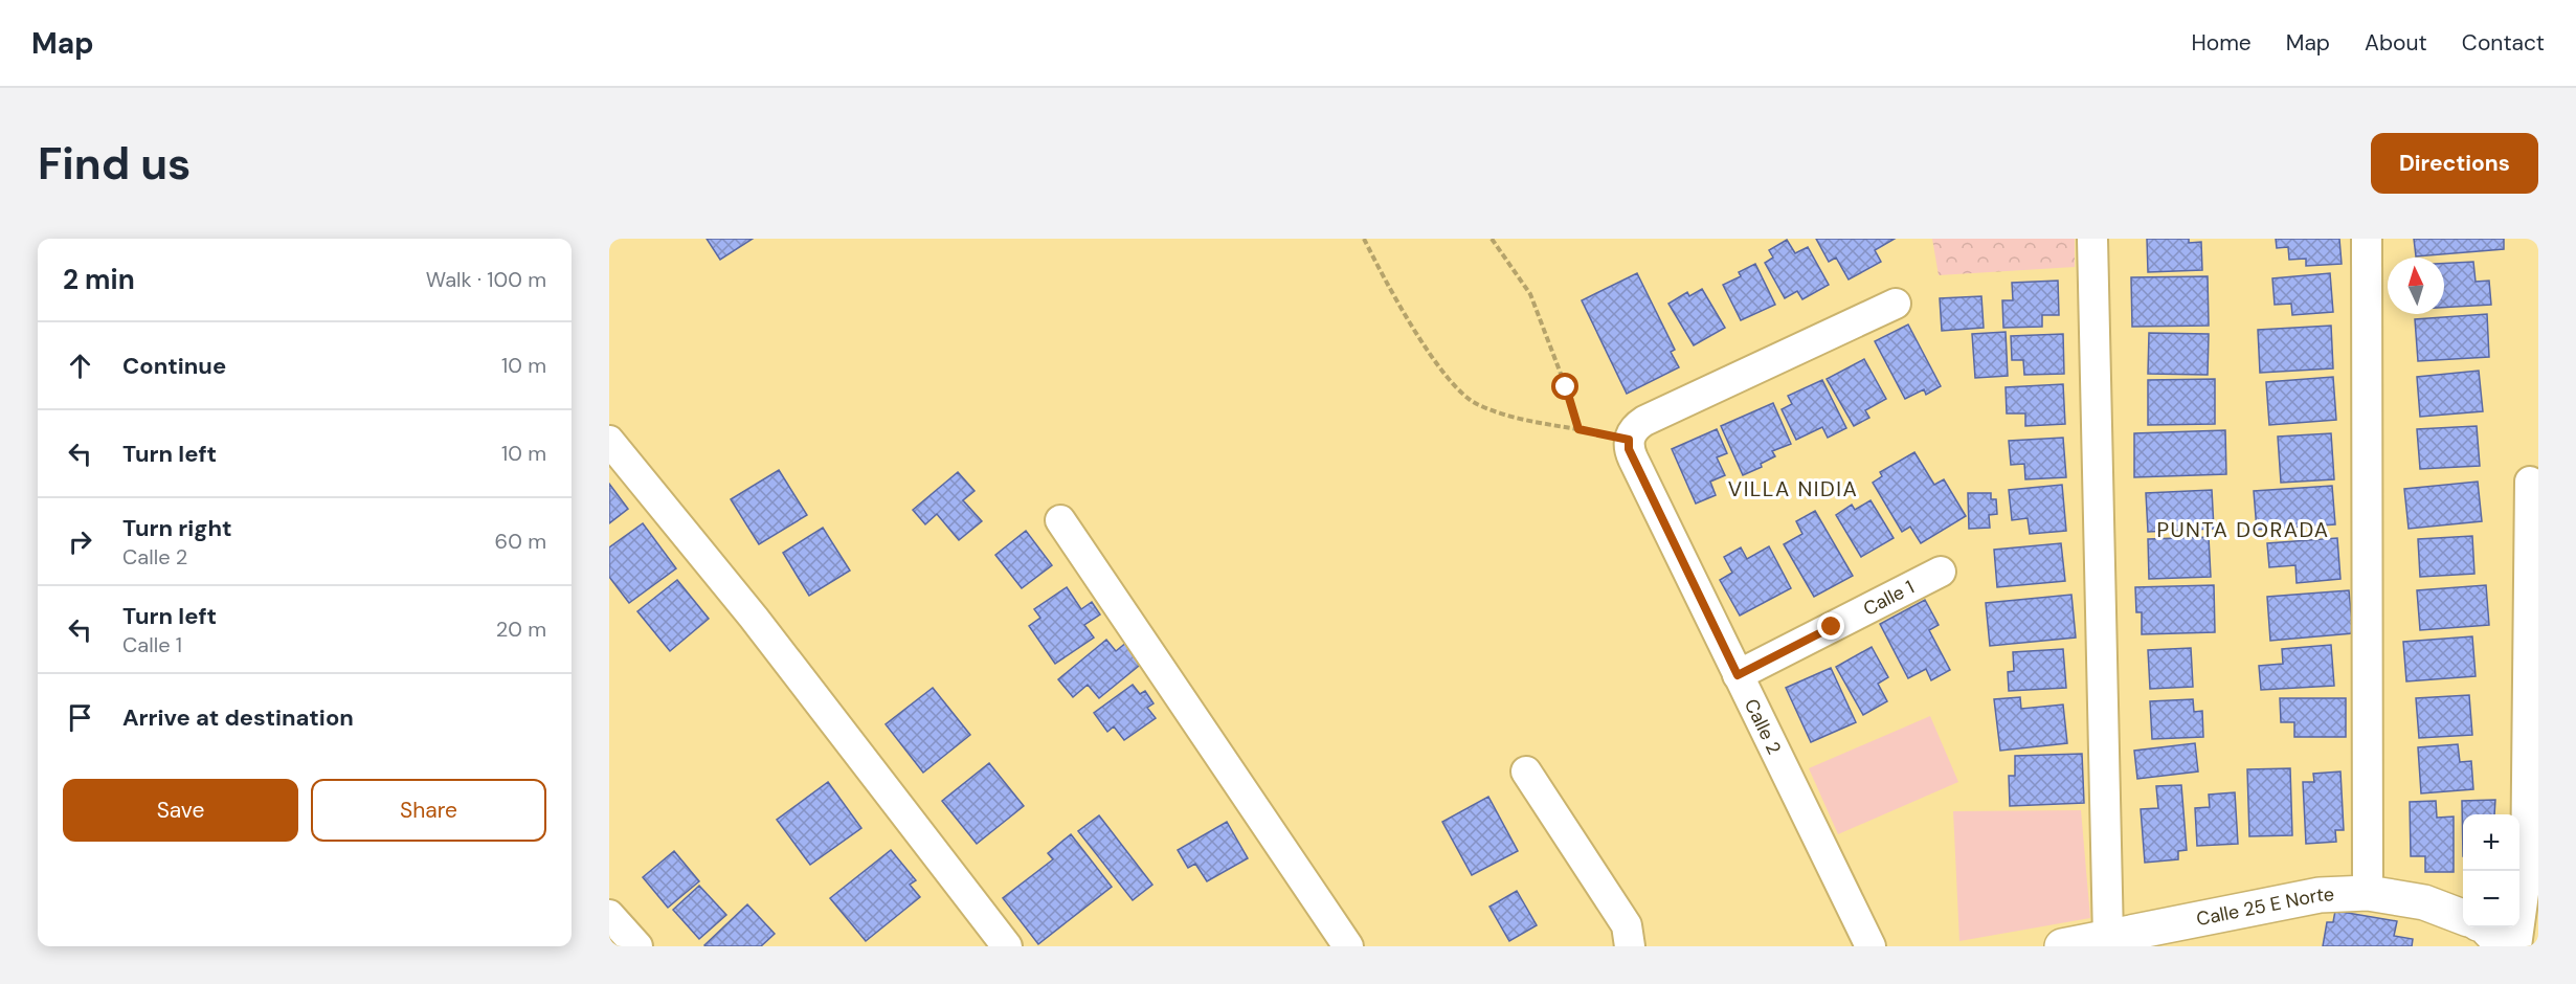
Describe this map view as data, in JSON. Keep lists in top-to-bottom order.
{
  "streets": {
    "street": ["Calle 1", "Calle 2", "Calle 25 E Norte"]
  },
  "crossings": [
    ["Calle 1", "Calle 2"]
  ],
  "districts": ["VILLA NIDIA", "PUNTA DORADA"],
  "north": "top",
  "page": {
    "header": "Map",
    "nav": [
      "Home",
      "Map",
      "About",
      "Contact"
    ],
    "buttons": [
      "Directions",
      ["Save", "Share"]
    ],
    "title": "Find us",
    "heading": ["2 min", "Walk · 100 m"],
    "list": [
      ["Continue", "10 m"],
      ["Turn left", "10 m"],
      ["Turn right", "Calle 2", "60 m"],
      ["Turn left", "Calle 1", "20 m"],
      "Arrive at destination"
    ],
    "map_buttons": ["+", "−"]
  }
}
